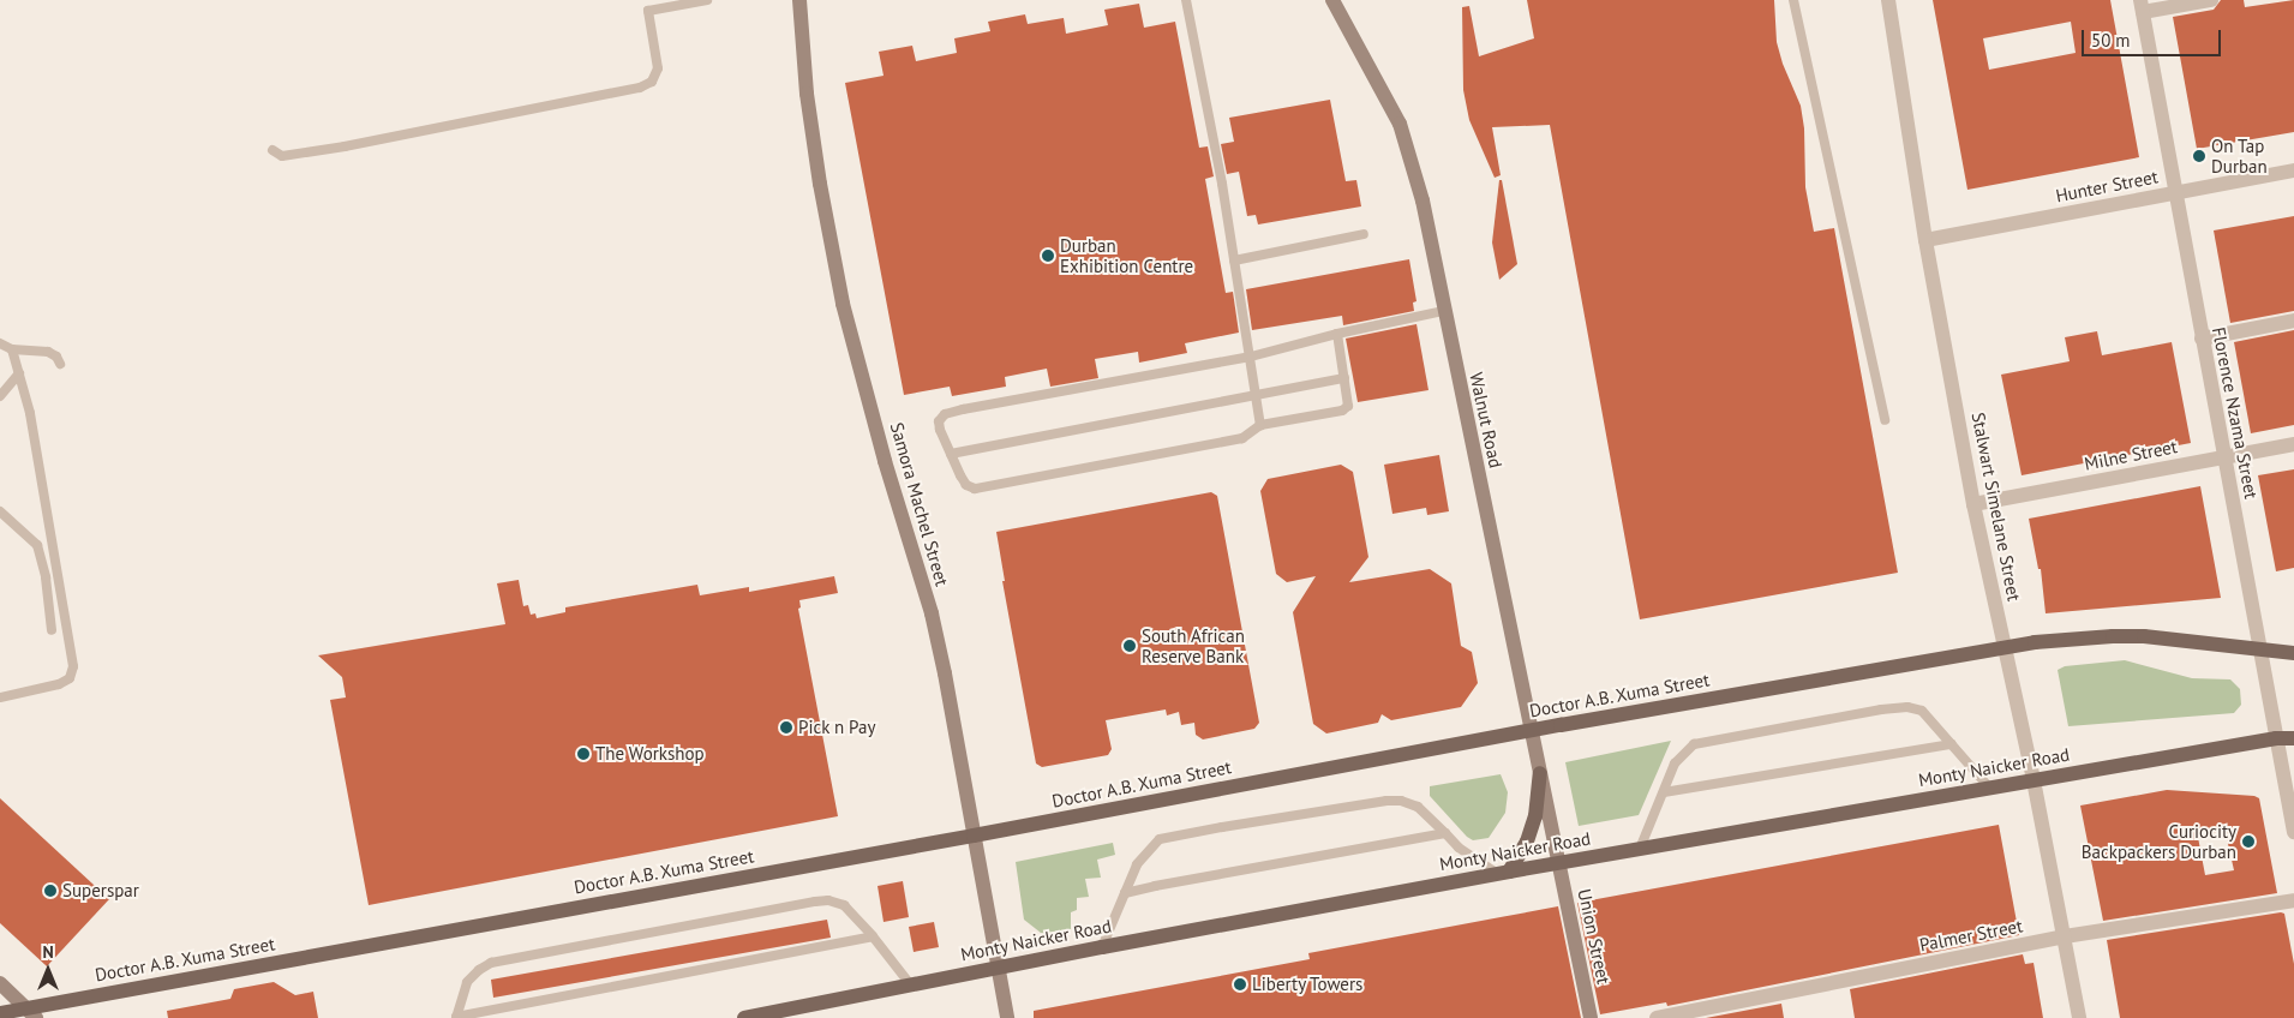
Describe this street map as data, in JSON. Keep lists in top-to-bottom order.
{
  "streets": {
    "main road": [
      "Walnut Road",
      "Samora Machel Street",
      "Doctor A.B. Xuma Street",
      "Monty Naicker Road",
      "Union Street"
    ],
    "street": [
      "Hunter Street",
      "Florence Nzama Street",
      "Milne Street",
      "Stalwart Simelane Street",
      "Palmer Street"
    ]
  },
  "crossings": [
    ["Hunter Street", "Florence Nzama Street"],
    ["Hunter Street", "Stalwart Simelane Street"],
    ["Florence Nzama Street", "Milne Street"],
    ["Florence Nzama Street", "Doctor A.B. Xuma Street"],
    ["Florence Nzama Street", "Monty Naicker Road"],
    ["Walnut Road", "Doctor A.B. Xuma Street"],
    ["Walnut Road", "Monty Naicker Road"],
    ["Walnut Road", "Union Street"],
    ["Milne Street", "Stalwart Simelane Street"],
    ["Samora Machel Street", "Doctor A.B. Xuma Street"],
    ["Samora Machel Street", "Monty Naicker Road"],
    ["Stalwart Simelane Street", "Doctor A.B. Xuma Street"],
    ["Stalwart Simelane Street", "Monty Naicker Road"],
    ["Stalwart Simelane Street", "Palmer Street"],
    ["Monty Naicker Road", "Union Street"]
  ],
  "places": [
    "On Tap Durban",
    "Durban Exhibition Centre",
    "South African Reserve Bank",
    "Pick n Pay",
    "The Workshop",
    "Curiocity Backpackers Durban",
    "Superspar",
    "Liberty Towers"
  ],
  "scale_bar": "50 m",
  "north": "top"
}
